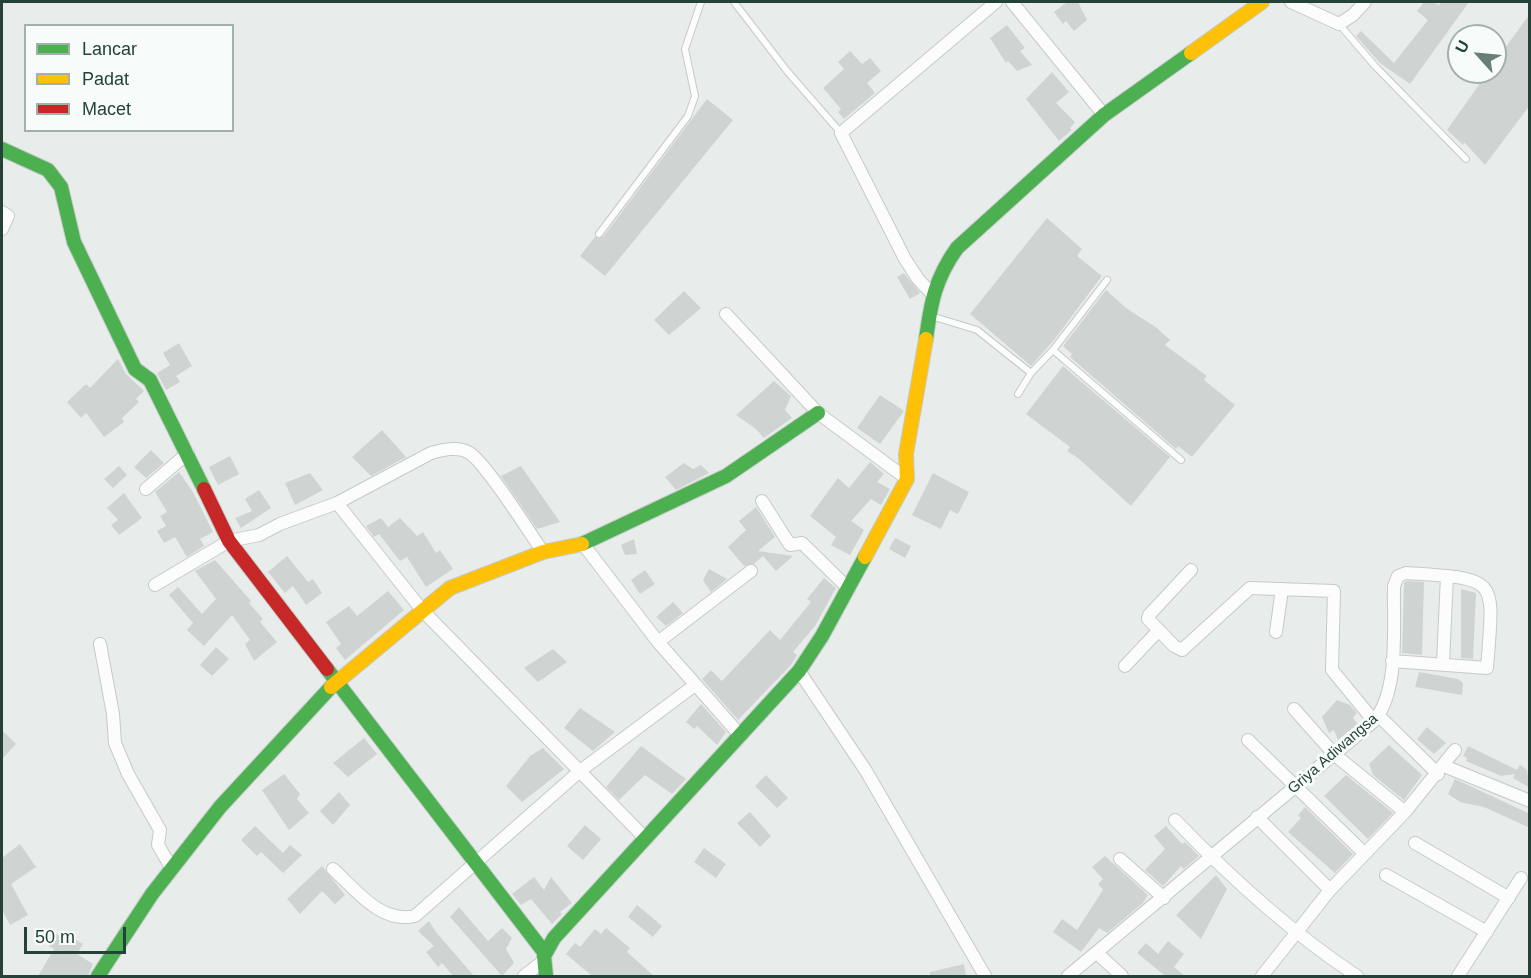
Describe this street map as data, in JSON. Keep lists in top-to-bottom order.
{
  "streets": {
    "street": ["Griya Adiwangsa"]
  },
  "legend": ["Lancar", "Padat", "Macet"],
  "scale_bar": "50 m",
  "north": "top left"
}
